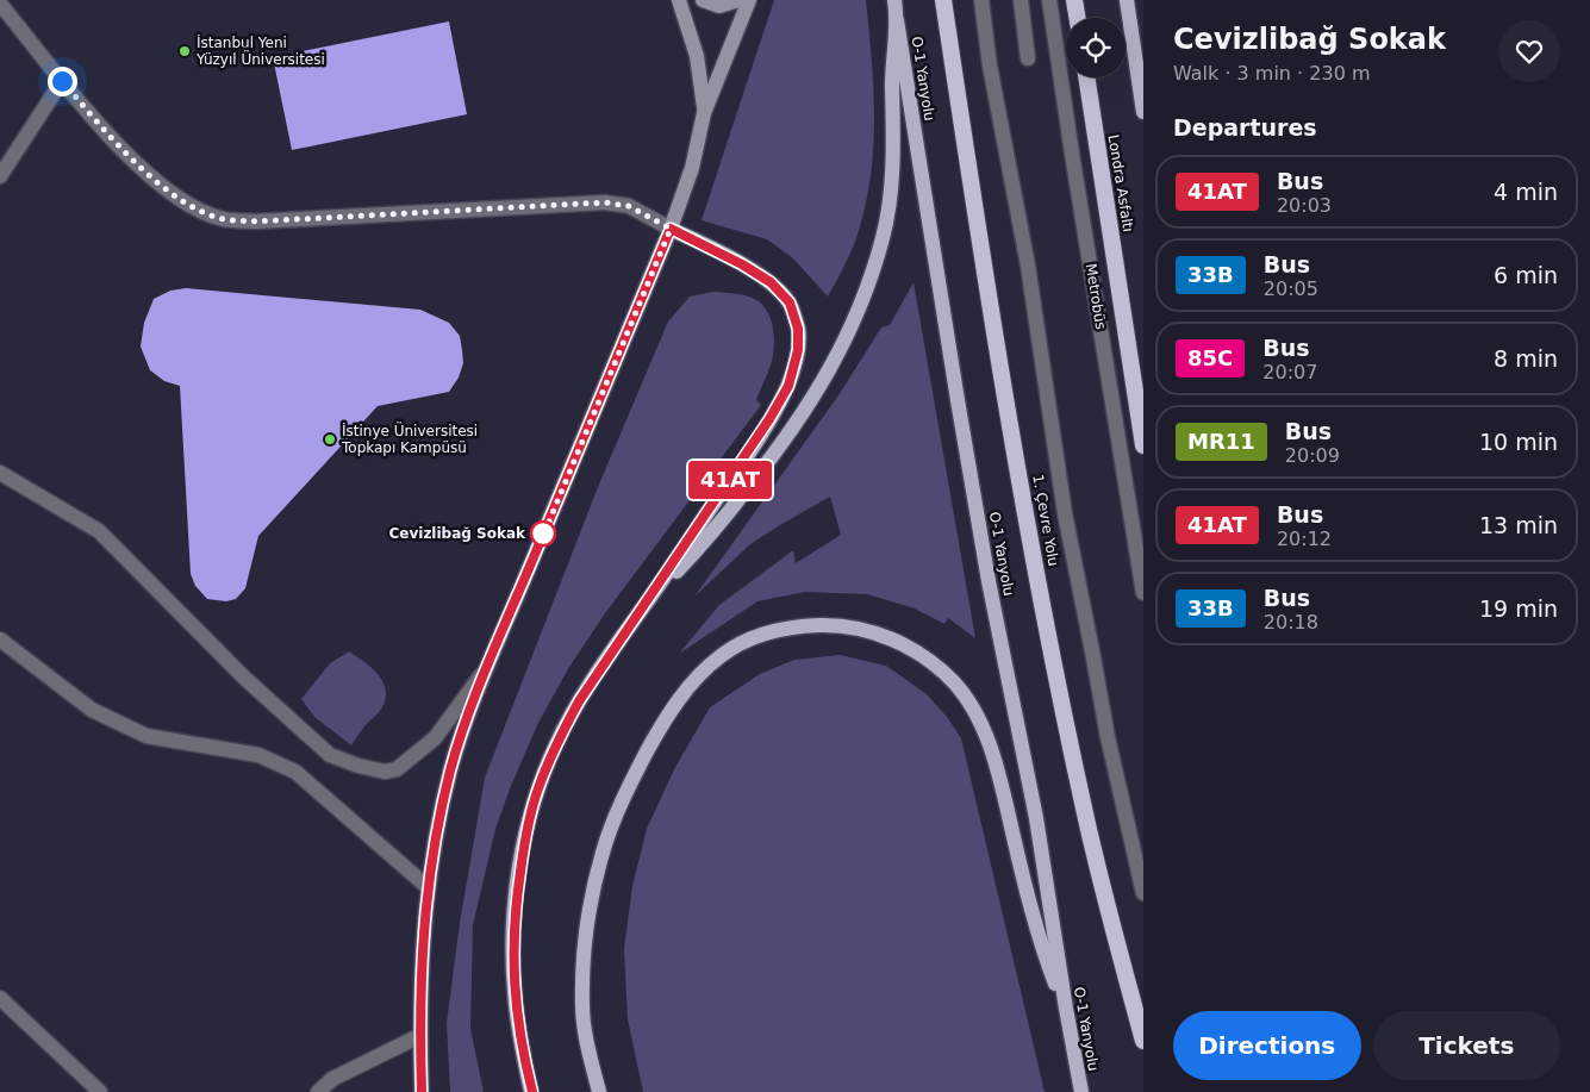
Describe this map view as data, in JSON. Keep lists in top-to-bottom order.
{
  "streets": {
    "highway": ["Londra Asfaltı", "1. Çevre Yolu"],
    "main road": ["O-1 Yanyolu"],
    "street": ["Metrobüs"]
  },
  "places": ["İstanbul Yeni Yüzyıl Üniversitesi", "İstinye Üniversitesi Topkapı Kampüsü", "Cevizlibağ Sokak"],
  "lines": ["bus line 41AT"],
  "page": {
    "on_map": "41AT",
    "heading": [
      ["Cevizlibağ Sokak", "Walk · 3 min · 230 m"],
      "Departures"
    ],
    "list": [
      {
        "mark": "41AT",
        "name": "Bus",
        "note": "20:03",
        "value": "4 min"
      },
      {
        "mark": "33B",
        "name": "Bus",
        "note": "20:05",
        "value": "6 min"
      },
      {
        "mark": "85C",
        "name": "Bus",
        "note": "20:07",
        "value": "8 min"
      },
      {
        "mark": "MR11",
        "name": "Bus",
        "note": "20:09",
        "value": "10 min"
      },
      {
        "mark": "41AT",
        "name": "Bus",
        "note": "20:12",
        "value": "13 min"
      },
      {
        "mark": "33B",
        "name": "Bus",
        "note": "20:18",
        "value": "19 min"
      }
    ],
    "buttons": ["Directions", "Tickets"]
  }
}
